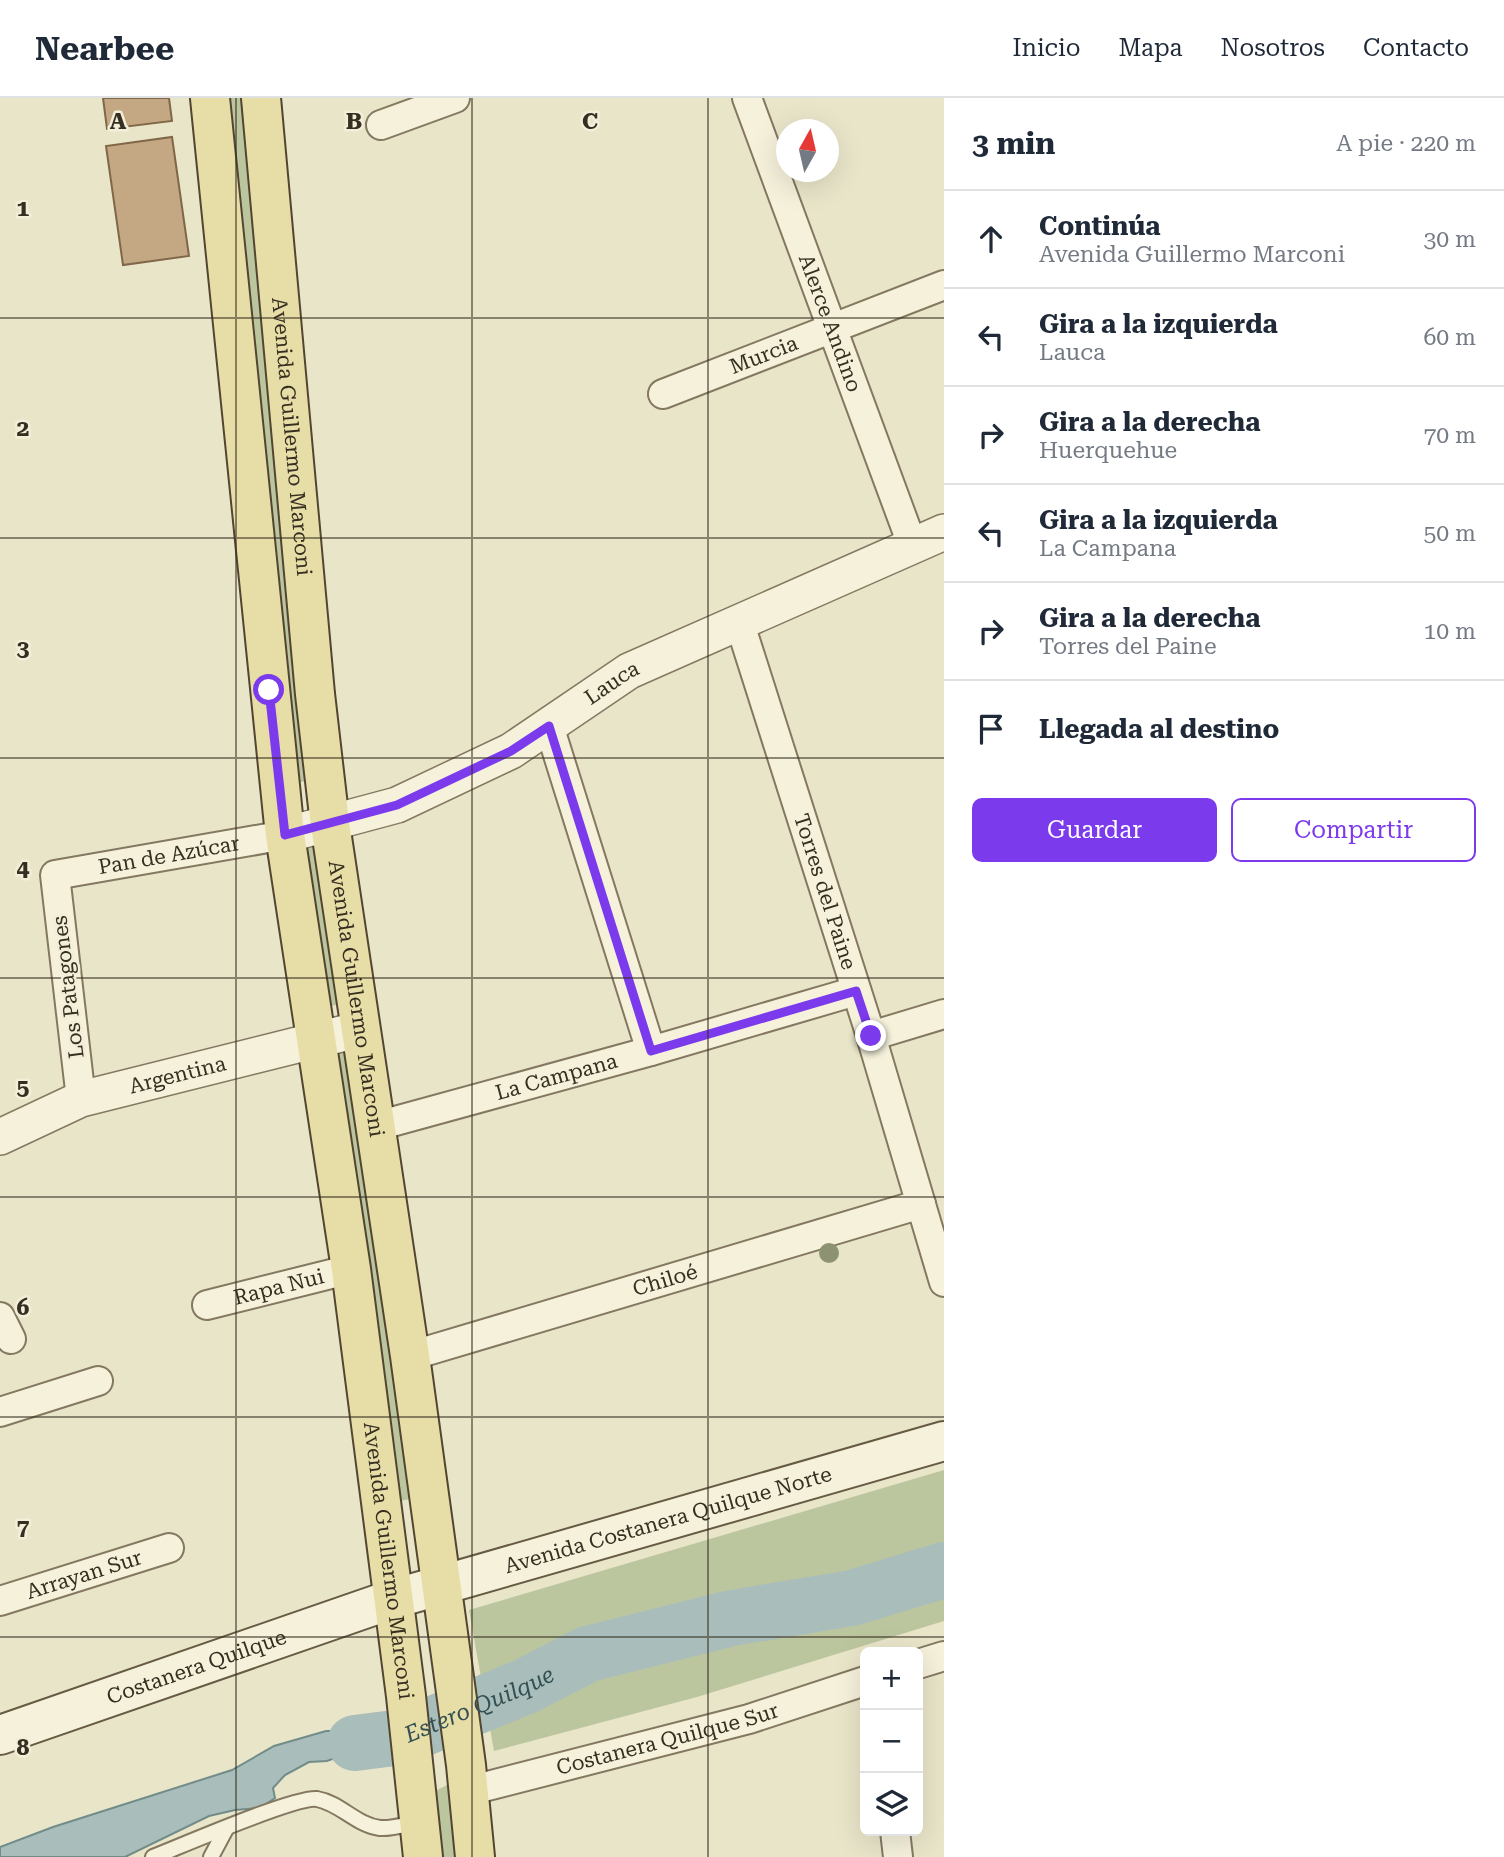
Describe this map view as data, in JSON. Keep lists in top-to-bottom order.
{
  "streets": {
    "main road": ["Avenida Guillermo Marconi", "Avenida Costanera Quilque Norte", "Costanera Quilque"],
    "street": [
      "Alerce Andino",
      "Murcia",
      "Lauca",
      "Pan de Azúcar",
      "Torres del Paine",
      "Los Patagones",
      "Argentina",
      "La Campana",
      "Chiloé",
      "Rapa Nui",
      "Arrayan Sur",
      "Costanera Quilque Sur"
    ]
  },
  "crossings": [
    ["Alerce Andino", "Murcia"],
    ["Alerce Andino", "Lauca"],
    ["Avenida Guillermo Marconi", "Lauca"],
    ["Avenida Guillermo Marconi", "Pan de Azúcar"],
    ["Avenida Guillermo Marconi", "Argentina"],
    ["Avenida Guillermo Marconi", "La Campana"],
    ["Avenida Guillermo Marconi", "Chiloé"],
    ["Avenida Guillermo Marconi", "Rapa Nui"],
    ["Avenida Guillermo Marconi", "Avenida Costanera Quilque Norte"],
    ["Avenida Guillermo Marconi", "Costanera Quilque"],
    ["Avenida Guillermo Marconi", "Costanera Quilque Sur"],
    ["Lauca", "Pan de Azúcar"],
    ["Lauca", "Torres del Paine"],
    ["Pan de Azúcar", "Los Patagones"],
    ["Torres del Paine", "La Campana"],
    ["Torres del Paine", "Chiloé"],
    ["Los Patagones", "Argentina"],
    ["Avenida Costanera Quilque Norte", "Costanera Quilque"]
  ],
  "water": ["Estero Quilque"],
  "north": "top",
  "page": {
    "header": "Nearbee",
    "nav": [
      "Inicio",
      "Mapa",
      "Nosotros",
      "Contacto"
    ],
    "heading": ["3 min", "A pie · 220 m"],
    "list": [
      ["Continúa", "Avenida Guillermo Marconi", "30 m"],
      ["Gira a la izquierda", "Lauca", "60 m"],
      ["Gira a la derecha", "Huerquehue", "70 m"],
      ["Gira a la izquierda", "La Campana", "50 m"],
      ["Gira a la derecha", "Torres del Paine", "10 m"],
      "Llegada al destino"
    ],
    "buttons": ["Guardar", "Compartir"],
    "map_buttons": ["+", "−"]
  },
  "grid": {
    "columns": ["A", "B", "C"],
    "rows": [
      "1",
      "2",
      "3",
      "4",
      "5",
      "6",
      "7",
      "8"
    ]
  }
}
